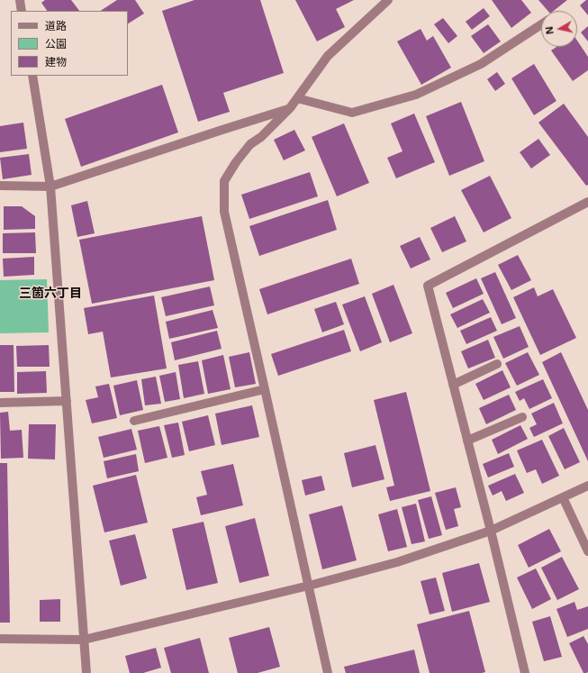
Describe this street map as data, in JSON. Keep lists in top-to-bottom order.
{
  "districts": ["三箇六丁目"],
  "legend": ["道路", "公園", "建物"],
  "north": "left"
}
